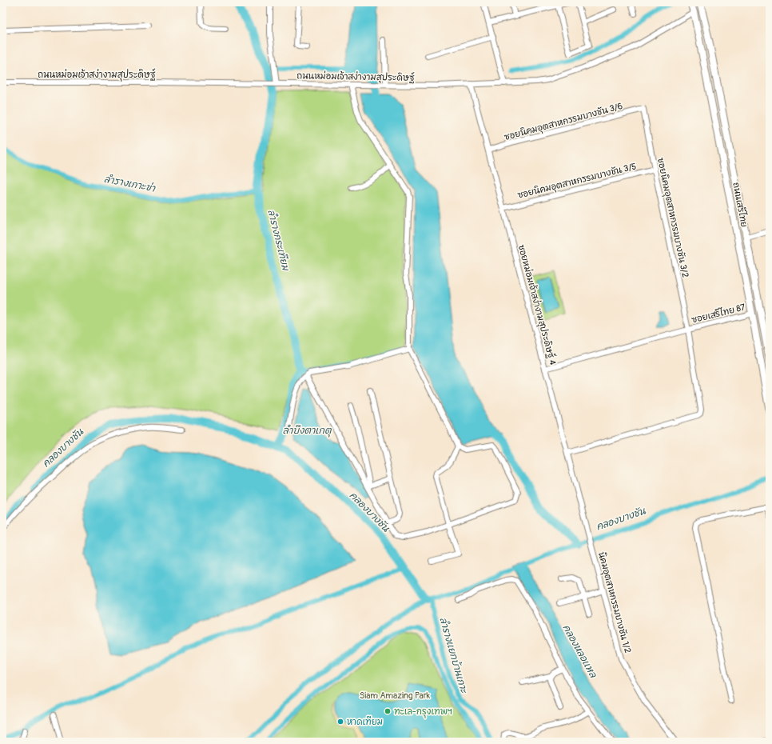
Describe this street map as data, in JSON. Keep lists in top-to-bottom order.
{
  "streets": {
    "main road": ["ถนนเสรีไทย"],
    "street": [
      "ถนนหม่อมเจ้าสง่างามสุประดิษฐ์",
      "ซอยนิคมอุตสาหกรรมบางชัน 3/6",
      "ซอยนิคมอุตสาหกรรมบางชัน 3/5",
      "ซอยนิคมอุตสาหกรรมบางชัน 3/2",
      "ซอยหม่อมเจ้าสง่างามสุประดิษฐ์ 4",
      "ซอยเสรีไทย 87",
      "นิคมอุตสาหกรรมบางชัน 1/2"
    ]
  },
  "crossings": [
    ["ถนนหม่อมเจ้าสง่างามสุประดิษฐ์", "ถนนเสรีไทย"],
    ["ถนนหม่อมเจ้าสง่างามสุประดิษฐ์", "ซอยหม่อมเจ้าสง่างามสุประดิษฐ์ 4"],
    ["ซอยนิคมอุตสาหกรรมบางชัน 3/6", "ซอยนิคมอุตสาหกรรมบางชัน 3/2"],
    ["ซอยนิคมอุตสาหกรรมบางชัน 3/6", "ซอยหม่อมเจ้าสง่างามสุประดิษฐ์ 4"],
    ["ซอยนิคมอุตสาหกรรมบางชัน 3/5", "ซอยนิคมอุตสาหกรรมบางชัน 3/2"],
    ["ซอยนิคมอุตสาหกรรมบางชัน 3/5", "ซอยหม่อมเจ้าสง่างามสุประดิษฐ์ 4"],
    ["ถนนเสรีไทย", "ซอยเสรีไทย 87"],
    ["ซอยนิคมอุตสาหกรรมบางชัน 3/2", "ซอยหม่อมเจ้าสง่างามสุประดิษฐ์ 4"],
    ["ซอยนิคมอุตสาหกรรมบางชัน 3/2", "ซอยเสรีไทย 87"],
    ["ซอยหม่อมเจ้าสง่างามสุประดิษฐ์ 4", "ซอยเสรีไทย 87"],
    ["ซอยหม่อมเจ้าสง่างามสุประดิษฐ์ 4", "นิคมอุตสาหกรรมบางชัน 1/2"]
  ],
  "water": [
    "ลำรางเกาะข่า",
    "ลำรางกระเทียม",
    "ลำบึงตาเกตุ",
    "คลองบางชัน",
    "คลองหลอแหล",
    "ลำรางแยกบ้านเกาะ"
  ],
  "parks": ["Siam Amazing Park"],
  "places": ["ทะเล-กรุงเทพฯ", "หาดเทียม"]
}
